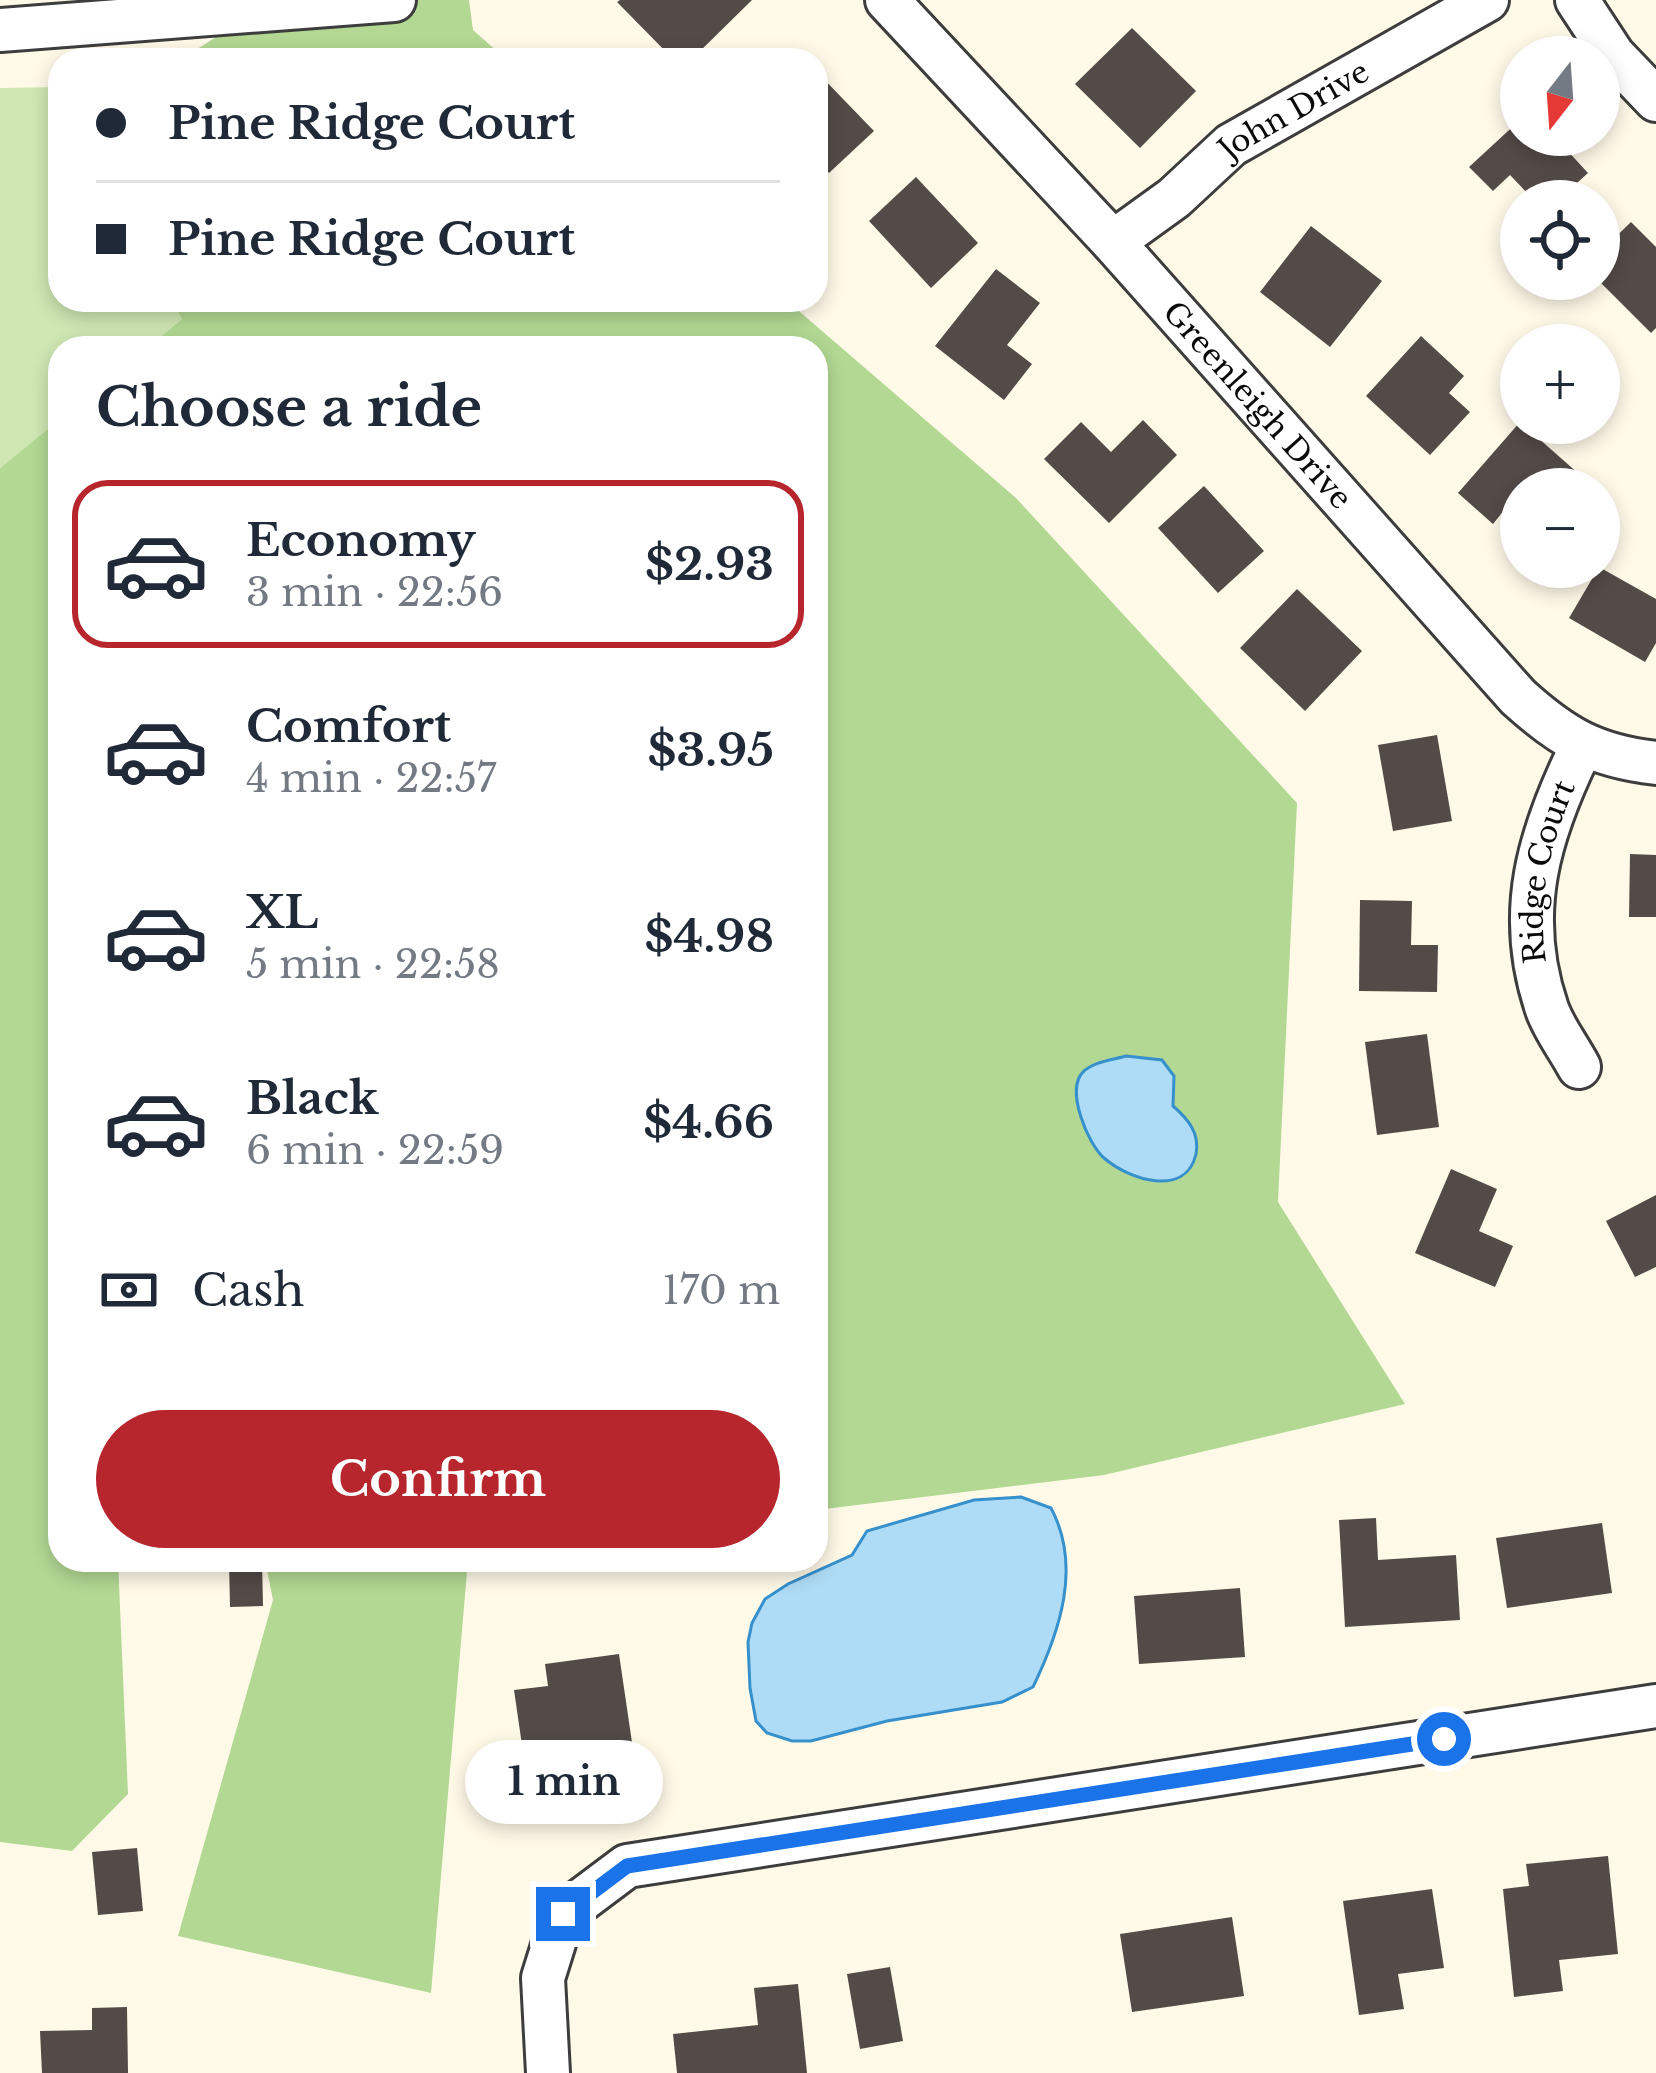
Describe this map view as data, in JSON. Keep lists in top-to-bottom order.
{
  "streets": {
    "street": ["John Drive", "Greenleigh Drive", "Ridge Court"]
  },
  "crossings": [
    ["John Drive", "Greenleigh Drive"],
    ["Greenleigh Drive", "Ridge Court"]
  ],
  "north": "bottom",
  "page": {
    "map_buttons": ["+", "−"],
    "banner": ["Pine Ridge Court", "Pine Ridge Court"],
    "heading": "Choose a ride",
    "list": [
      {
        "name": "Economy",
        "note": "3 min · 22:56",
        "value": "$2.93"
      },
      {
        "name": "Comfort",
        "note": "4 min · 22:57",
        "value": "$3.95"
      },
      {
        "name": "XL",
        "note": "5 min · 22:58",
        "value": "$4.98"
      },
      {
        "name": "Black",
        "note": "6 min · 22:59",
        "value": "$4.66"
      }
    ],
    "pay": ["Cash", "170 m"],
    "buttons": "Confirm",
    "bubble": "1 min"
  }
}
